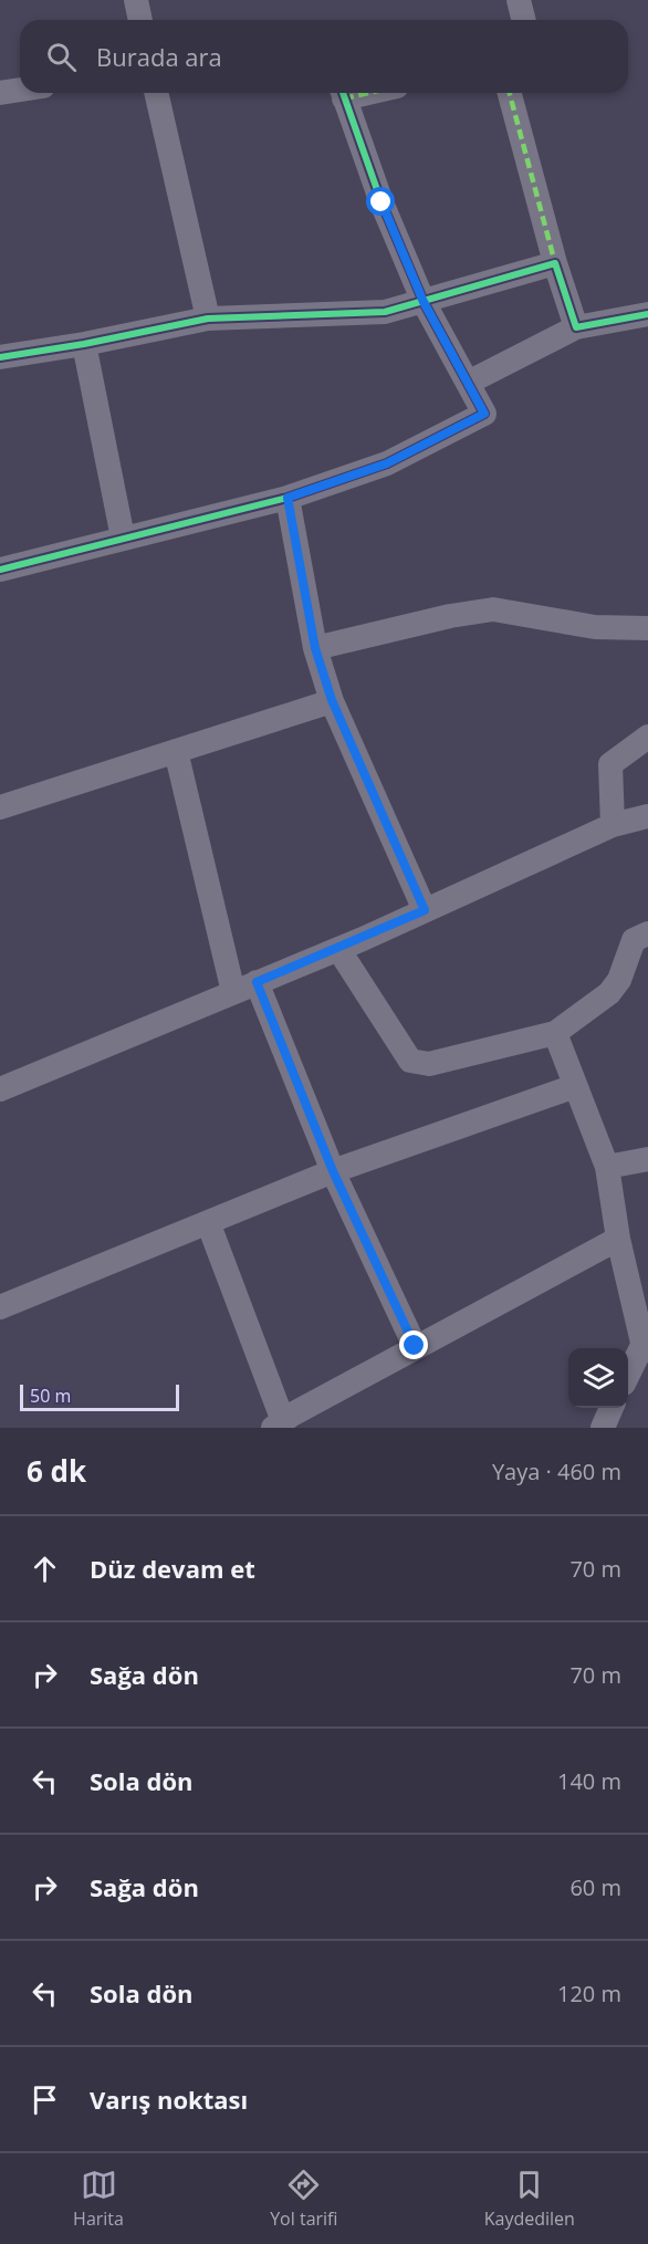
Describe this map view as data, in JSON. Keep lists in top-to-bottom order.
{
  "scale_bar": "50 m",
  "page": {
    "search": "Burada ara",
    "scale": "50 m",
    "heading": ["6 dk", "Yaya · 460 m"],
    "list": [
      ["Düz devam et", "70 m"],
      ["Sağa dön", "70 m"],
      ["Sola dön", "140 m"],
      ["Sağa dön", "60 m"],
      ["Sola dön", "120 m"],
      "Varış noktası"
    ],
    "nav": ["Harita", "Yol tarifi", "Kaydedilen"]
  }
}
